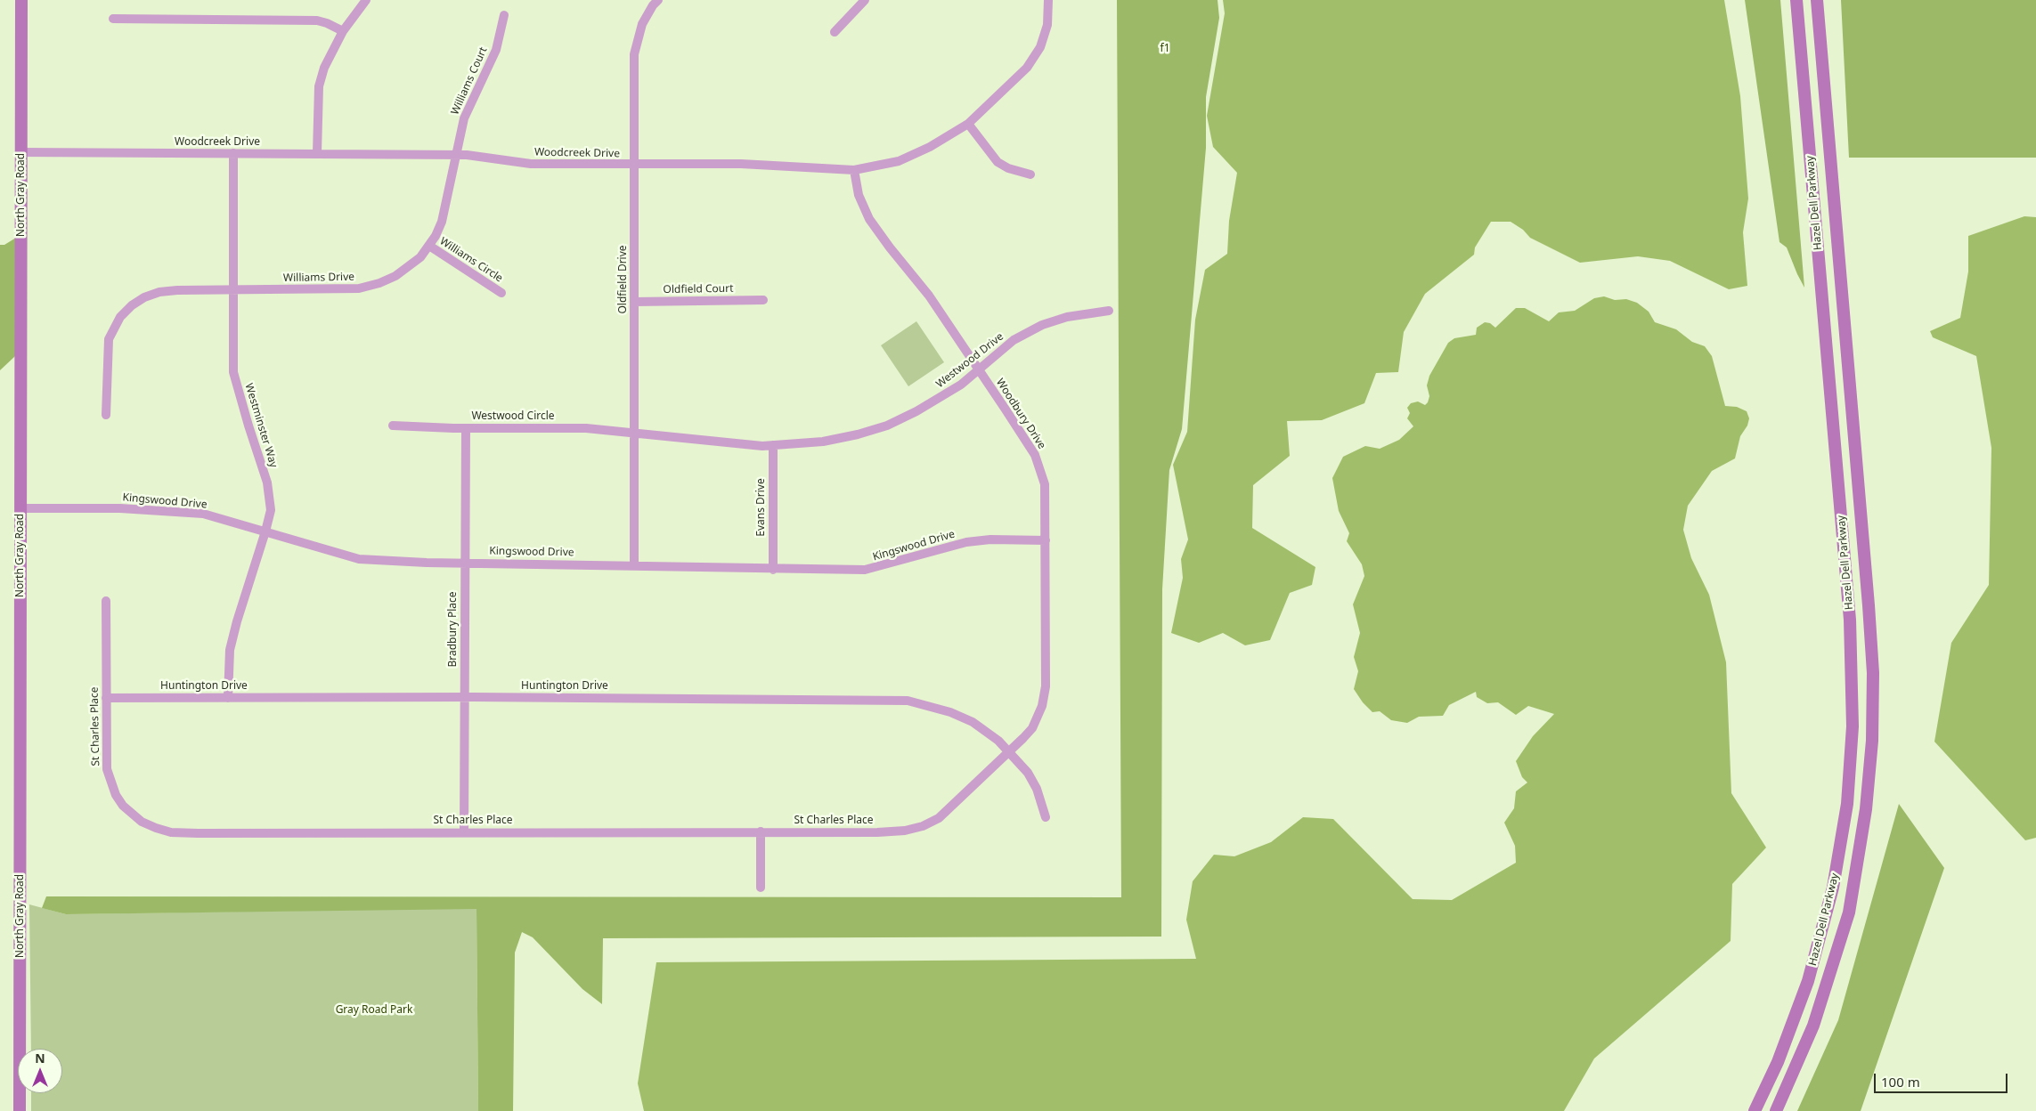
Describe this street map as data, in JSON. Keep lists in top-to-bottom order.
{
  "streets": {
    "main road": ["North Gray Road", "Hazel Dell Parkway"],
    "street": [
      "Williams Court",
      "Woodcreek Drive",
      "Williams Circle",
      "Williams Drive",
      "Oldfield Drive",
      "Oldfield Court",
      "Westwood Drive",
      "Woodbury Drive",
      "Westwood Circle",
      "Westminster Way",
      "Kingswood Drive",
      "Evans Drive",
      "Bradbury Place",
      "Huntington Drive",
      "St Charles Place"
    ]
  },
  "crossings": [
    ["Williams Court", "Woodcreek Drive"],
    ["Williams Court", "Williams Drive"],
    ["Woodcreek Drive", "North Gray Road"],
    ["Woodcreek Drive", "Williams Drive"],
    ["Woodcreek Drive", "Oldfield Drive"],
    ["Woodcreek Drive", "Woodbury Drive"],
    ["Woodcreek Drive", "Westminster Way"],
    ["North Gray Road", "Kingswood Drive"],
    ["Williams Circle", "Williams Drive"],
    ["Williams Drive", "Westminster Way"],
    ["Oldfield Drive", "Oldfield Court"],
    ["Oldfield Drive", "Westwood Drive"],
    ["Oldfield Drive", "Westwood Circle"],
    ["Oldfield Drive", "Kingswood Drive"],
    ["Westwood Drive", "Woodbury Drive"],
    ["Westwood Drive", "Westwood Circle"],
    ["Westwood Drive", "Evans Drive"],
    ["Woodbury Drive", "Kingswood Drive"],
    ["Woodbury Drive", "Huntington Drive"],
    ["Woodbury Drive", "St Charles Place"],
    ["Westwood Circle", "Bradbury Place"],
    ["Westminster Way", "Kingswood Drive"],
    ["Westminster Way", "Huntington Drive"],
    ["Kingswood Drive", "Evans Drive"],
    ["Kingswood Drive", "Bradbury Place"],
    ["Bradbury Place", "Huntington Drive"],
    ["Bradbury Place", "St Charles Place"],
    ["Huntington Drive", "St Charles Place"]
  ],
  "parks": ["f1", "Gray Road Park"],
  "scale_bar": "100 m",
  "north": "top"
}
